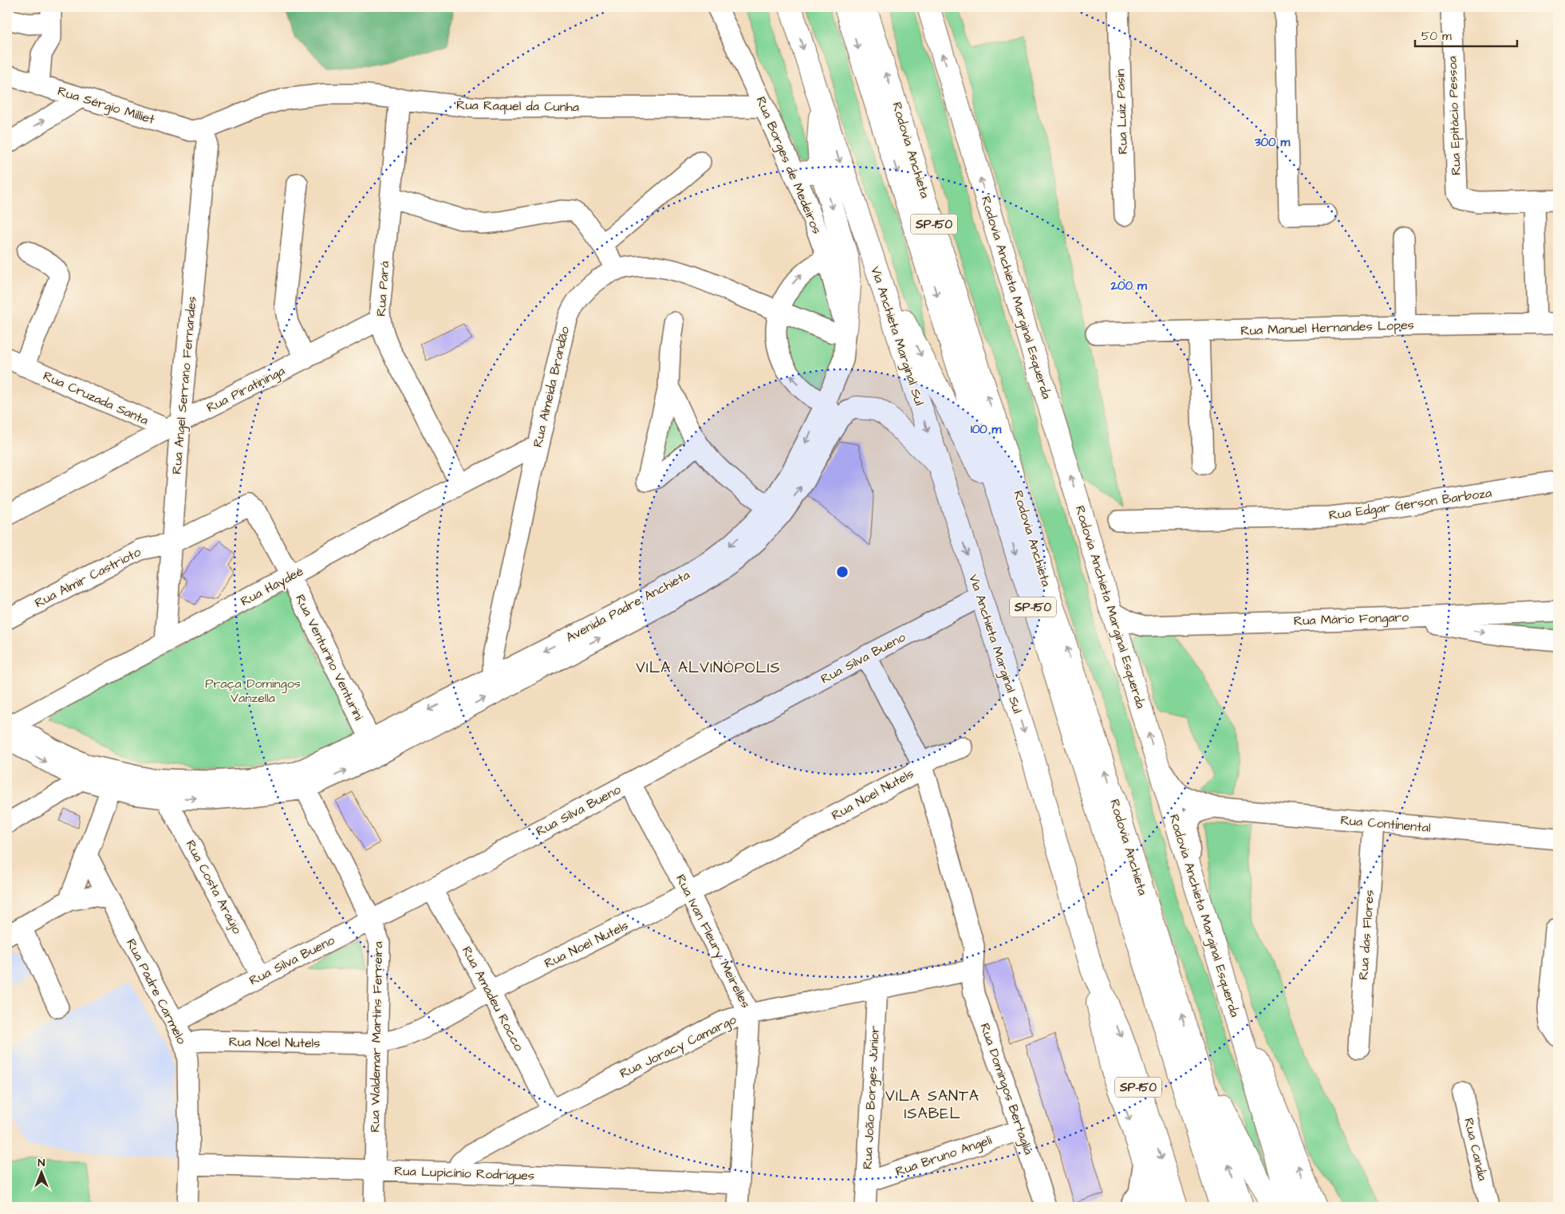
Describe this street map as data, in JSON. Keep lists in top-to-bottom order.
{
  "streets": {
    "main road": [
      "Rodovia Anchieta",
      "SP-150",
      "Rodovia Anchieta Marginal Esquerda",
      "Via Anchieta Marginal Sul"
    ],
    "street": [
      "Rua Sérgio Milliet",
      "Rua Raquel da Cunha",
      "Rua Luiz Pasin",
      "Rua Epitácio Pessoa",
      "Rua Borges de Medeiros",
      "Rua Pará",
      "Rua Manuel Hernandes Lopes",
      "Rua Angel Serrano Fernandes",
      "Rua Almeida Brandão",
      "Rua Piratininga",
      "Rua Cruzada Santa",
      "Rua Edgar Gerson Barboza",
      "Rua Almir Castrioto",
      "Rua Haydeé",
      "Avenida Padre Anchieta",
      "Rua Mário Fongaro",
      "Rua Venturino Venturini",
      "Rua Silva Bueno",
      "Rua Noel Nutels",
      "Rua Continental",
      "Rua Costa Araújo",
      "Rua das Flores",
      "Rua Ivan Fleury Meirelles",
      "Rua Padre Carmelo",
      "Rua Amadeu Rocco",
      "Rua Waldemar Martins Ferreira",
      "Rua Joracy Camargo",
      "Rua Domingos Bertaglia",
      "Rua João Borges Júnior",
      "Rua Candia",
      "Rua Bruno Angeli",
      "Rua Lupicínio Rodrigues"
    ]
  },
  "crossings": [
    ["Rua Sérgio Milliet", "Rua Raquel da Cunha"],
    ["Rua Sérgio Milliet", "Rua Angel Serrano Fernandes"],
    ["Rua Raquel da Cunha", "Rua Borges de Medeiros"],
    ["Rua Raquel da Cunha", "Rua Pará"],
    ["Rua Raquel da Cunha", "Rua Angel Serrano Fernandes"],
    ["Rua Borges de Medeiros", "Rua Almeida Brandão"],
    ["Rua Borges de Medeiros", "Avenida Padre Anchieta"],
    ["Rua Pará", "Rua Piratininga"],
    ["Rua Pará", "Rua Haydeé"],
    ["Rodovia Anchieta Marginal Esquerda", "Rua Continental"],
    ["Via Anchieta Marginal Sul", "Rua Silva Bueno"],
    ["Rua Angel Serrano Fernandes", "Rua Piratininga"],
    ["Rua Angel Serrano Fernandes", "Rua Cruzada Santa"],
    ["Rua Angel Serrano Fernandes", "Rua Almir Castrioto"],
    ["Rua Angel Serrano Fernandes", "Rua Haydeé"],
    ["Rua Angel Serrano Fernandes", "Rua Venturino Venturini"],
    ["Rua Almeida Brandão", "Rua Haydeé"],
    ["Rua Almeida Brandão", "Avenida Padre Anchieta"],
    ["Rua Piratininga", "Rua Cruzada Santa"],
    ["Rua Almir Castrioto", "Rua Venturino Venturini"],
    ["Rua Haydeé", "Avenida Padre Anchieta"],
    ["Rua Haydeé", "Rua Venturino Venturini"],
    ["Avenida Padre Anchieta", "Rua Venturino Venturini"],
    ["Avenida Padre Anchieta", "Rua Costa Araújo"],
    ["Avenida Padre Anchieta", "Rua Waldemar Martins Ferreira"],
    ["Rua Silva Bueno", "Rua Costa Araújo"],
    ["Rua Silva Bueno", "Rua Ivan Fleury Meirelles"],
    ["Rua Silva Bueno", "Rua Padre Carmelo"],
    ["Rua Silva Bueno", "Rua Amadeu Rocco"],
    ["Rua Silva Bueno", "Rua Waldemar Martins Ferreira"],
    ["Rua Silva Bueno", "Rua Domingos Bertaglia"],
    ["Rua Noel Nutels", "Rua Ivan Fleury Meirelles"],
    ["Rua Noel Nutels", "Rua Padre Carmelo"],
    ["Rua Noel Nutels", "Rua Amadeu Rocco"],
    ["Rua Noel Nutels", "Rua Waldemar Martins Ferreira"],
    ["Rua Noel Nutels", "Rua Domingos Bertaglia"],
    ["Rua Continental", "Rua das Flores"],
    ["Rua Ivan Fleury Meirelles", "Rua Joracy Camargo"],
    ["Rua Ivan Fleury Meirelles", "Rua Lupicínio Rodrigues"],
    ["Rua Padre Carmelo", "Rua Lupicínio Rodrigues"],
    ["Rua Amadeu Rocco", "Rua Joracy Camargo"],
    ["Rua Waldemar Martins Ferreira", "Rua Lupicínio Rodrigues"],
    ["Rua Joracy Camargo", "Rua Domingos Bertaglia"],
    ["Rua Joracy Camargo", "Rua João Borges Júnior"],
    ["Rua Joracy Camargo", "Rua Lupicínio Rodrigues"],
    ["Rua Domingos Bertaglia", "Rua Bruno Angeli"],
    ["Rua João Borges Júnior", "Rua Bruno Angeli"]
  ],
  "districts": ["VILA ALVINÓPOLIS", "VILA SANTA ISABEL"],
  "parks": ["Praça Domingos Vanzella"],
  "scale_bar": "50 m",
  "north": "top",
  "rings": ["300 m", "200 m", "100 m"]
}
